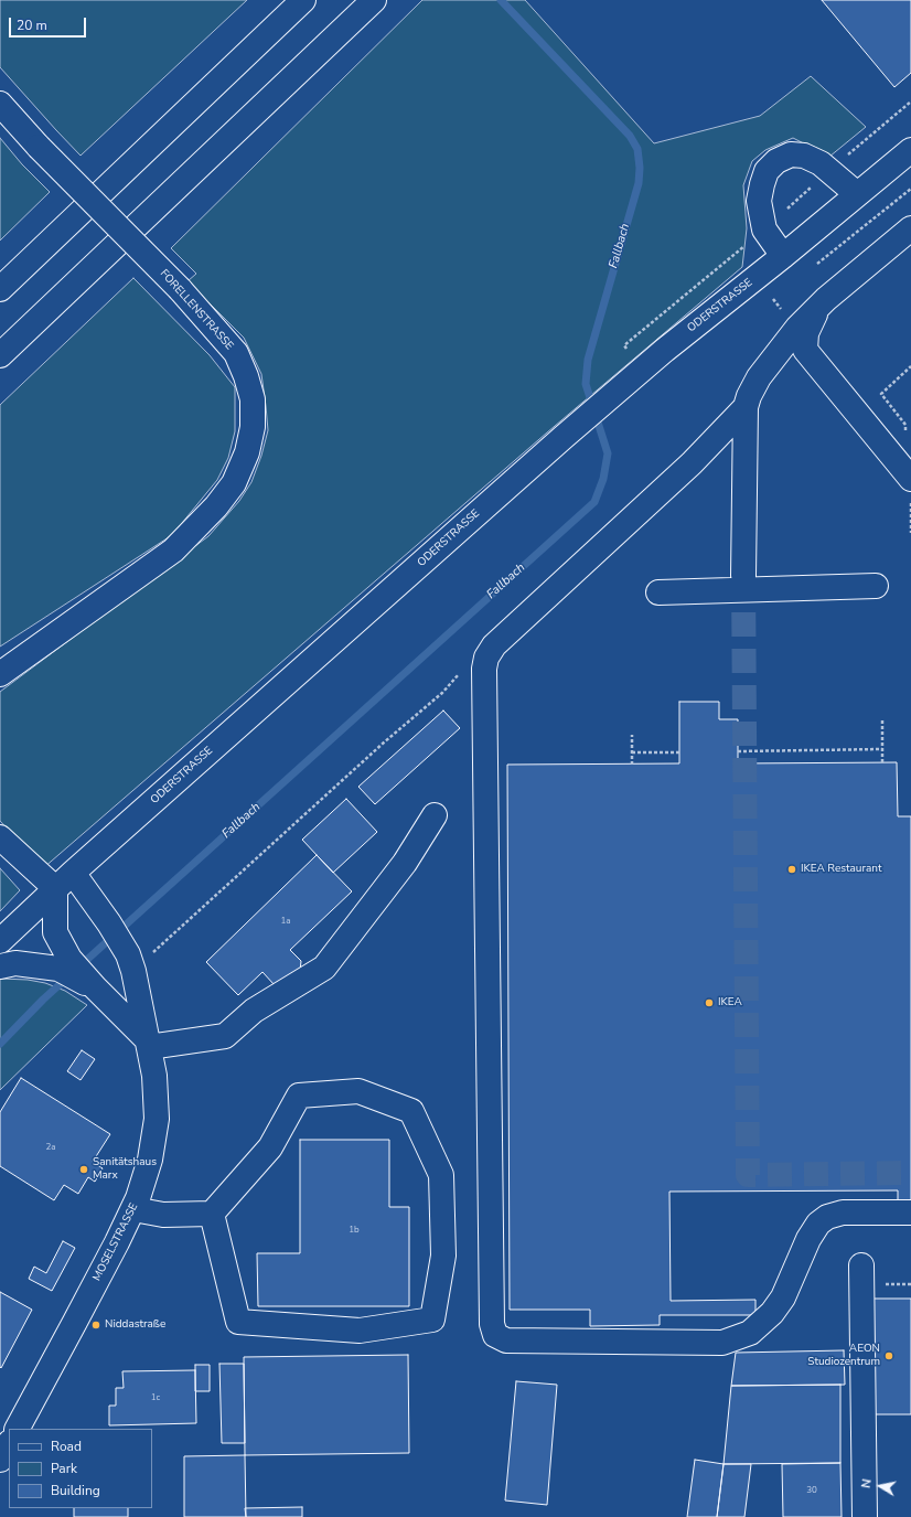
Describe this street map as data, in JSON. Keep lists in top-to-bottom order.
{
  "streets": {
    "main road": ["ODERSTRASSE", "FORELLENSTRASSE", "MOSELSTRASSE"]
  },
  "crossings": [
    ["ODERSTRASSE", "MOSELSTRASSE"]
  ],
  "water": ["Fallbach"],
  "places": [
    "IKEA Restaurant",
    "IKEA",
    "Sanitätshaus Marx",
    "Niddastraße",
    "AEON Studiozentrum"
  ],
  "house_numbers": [
    "1a",
    "2a",
    "1b",
    "1c",
    "30"
  ],
  "legend": ["Road", "Park", "Building"],
  "scale_bar": "20 m",
  "north": "left"
}
